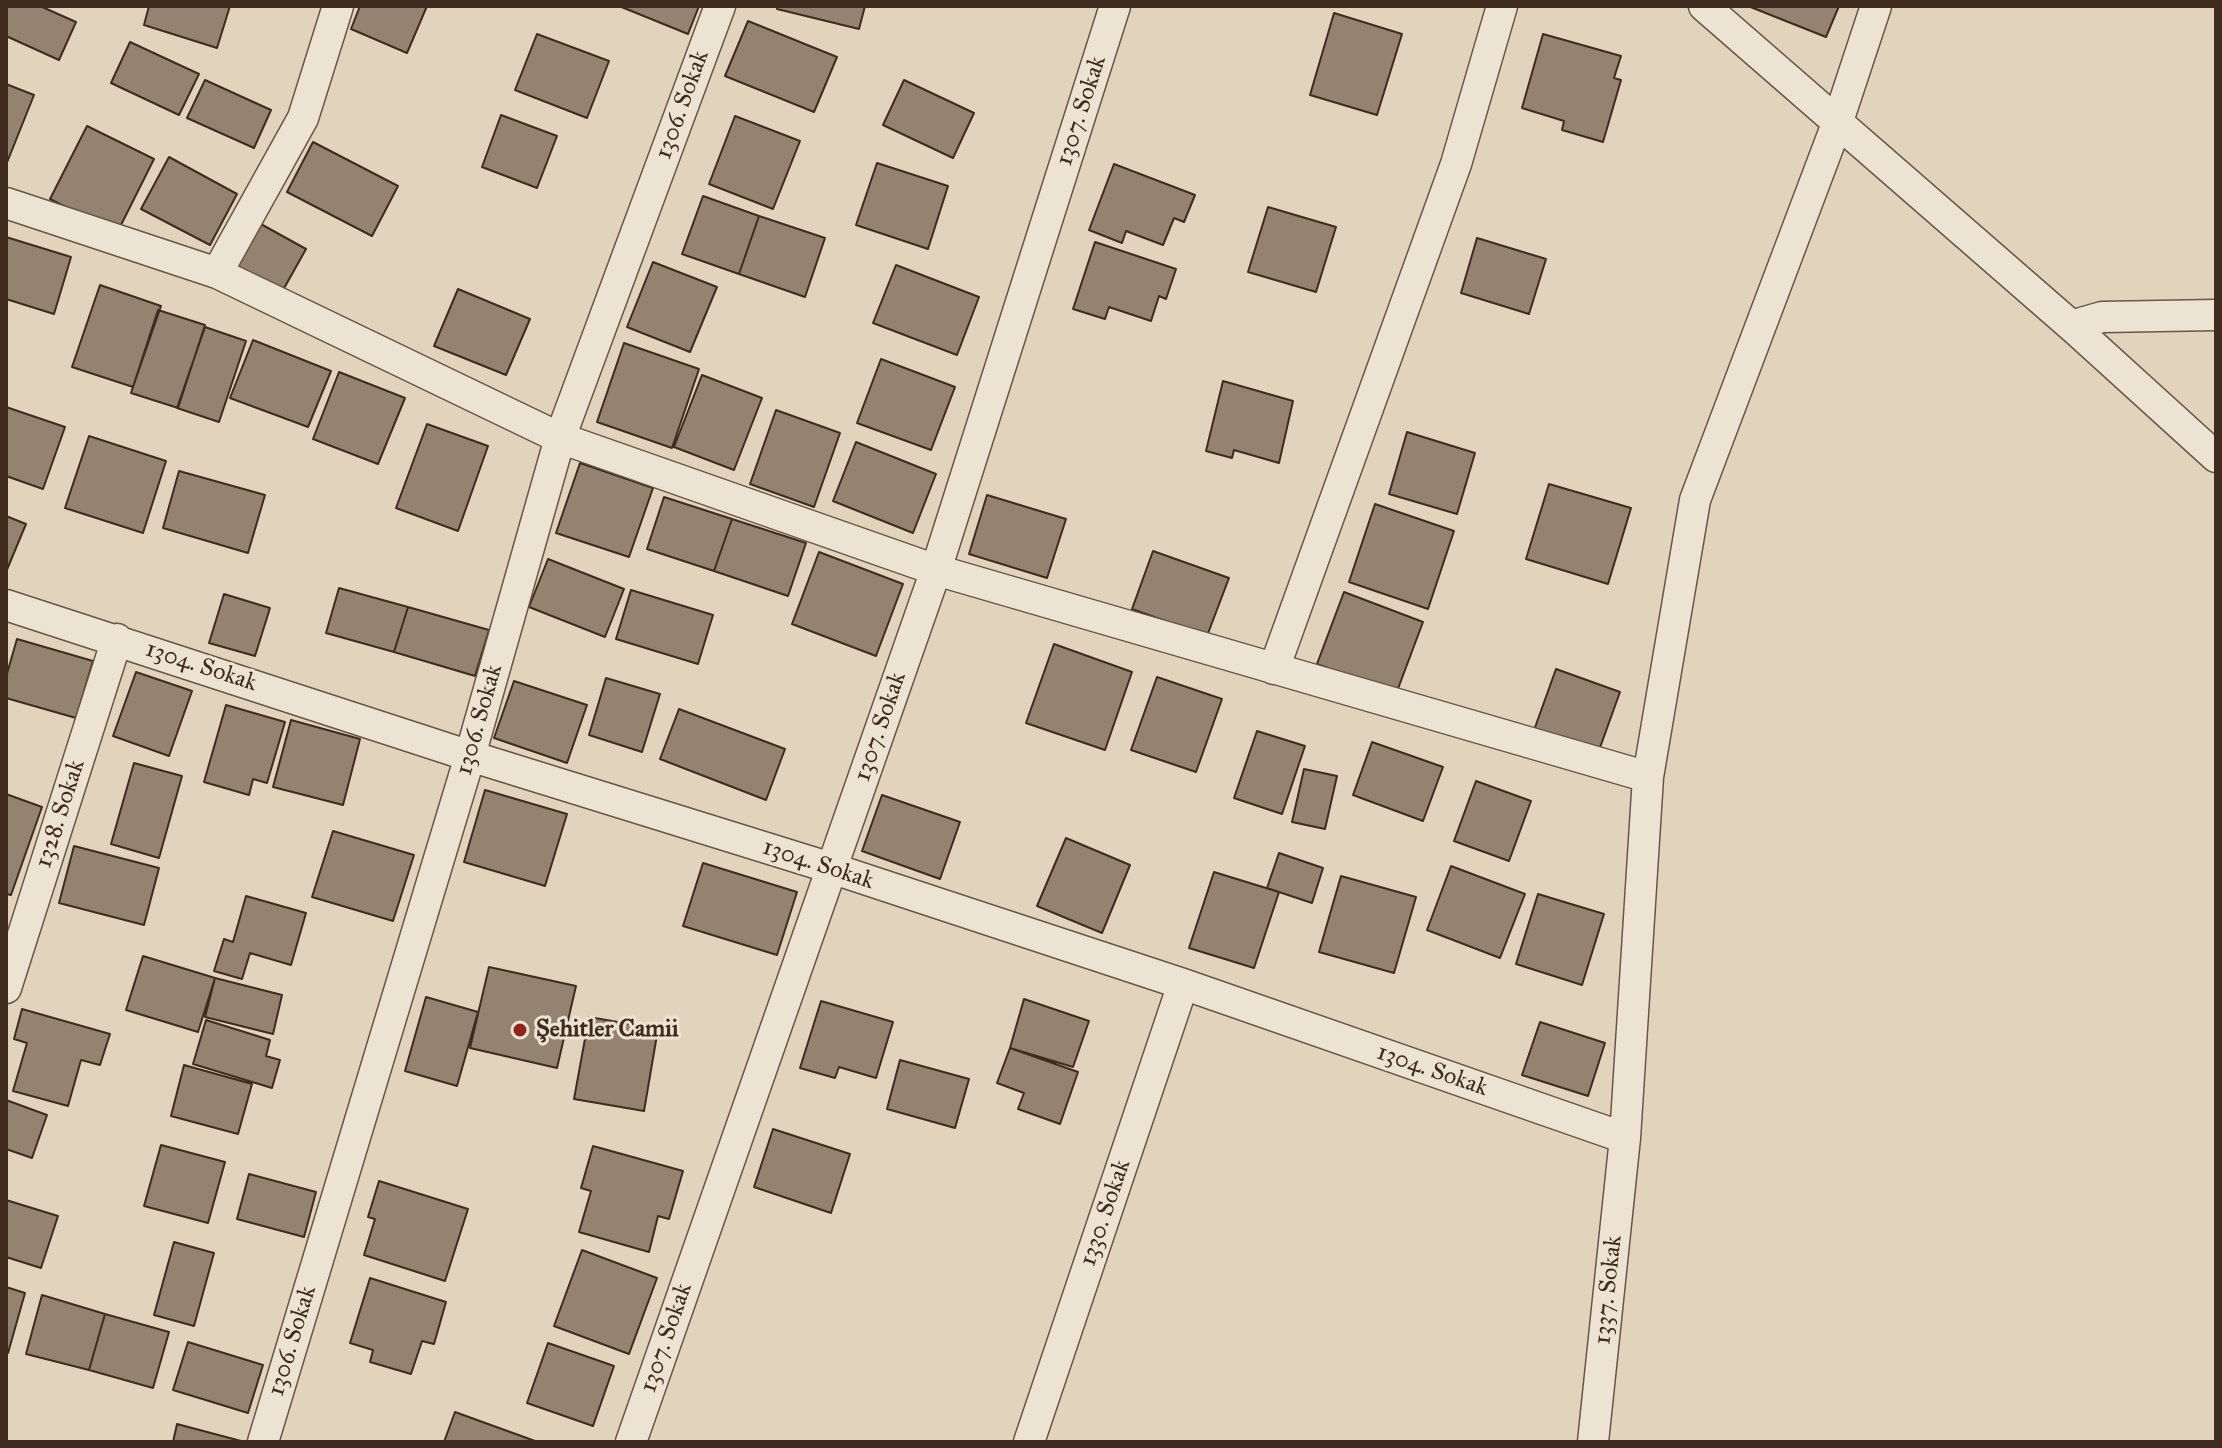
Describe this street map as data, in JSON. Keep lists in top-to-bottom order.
{
  "streets": {
    "street": [
      "1306. Sokak",
      "1307. Sokak",
      "1304. Sokak",
      "1328. Sokak",
      "1330. Sokak",
      "1337. Sokak"
    ]
  },
  "crossings": [
    ["1306. Sokak", "1304. Sokak"],
    ["1307. Sokak", "1304. Sokak"],
    ["1304. Sokak", "1328. Sokak"],
    ["1304. Sokak", "1330. Sokak"],
    ["1304. Sokak", "1337. Sokak"]
  ],
  "places": ["Şehitler Camii"]
}
